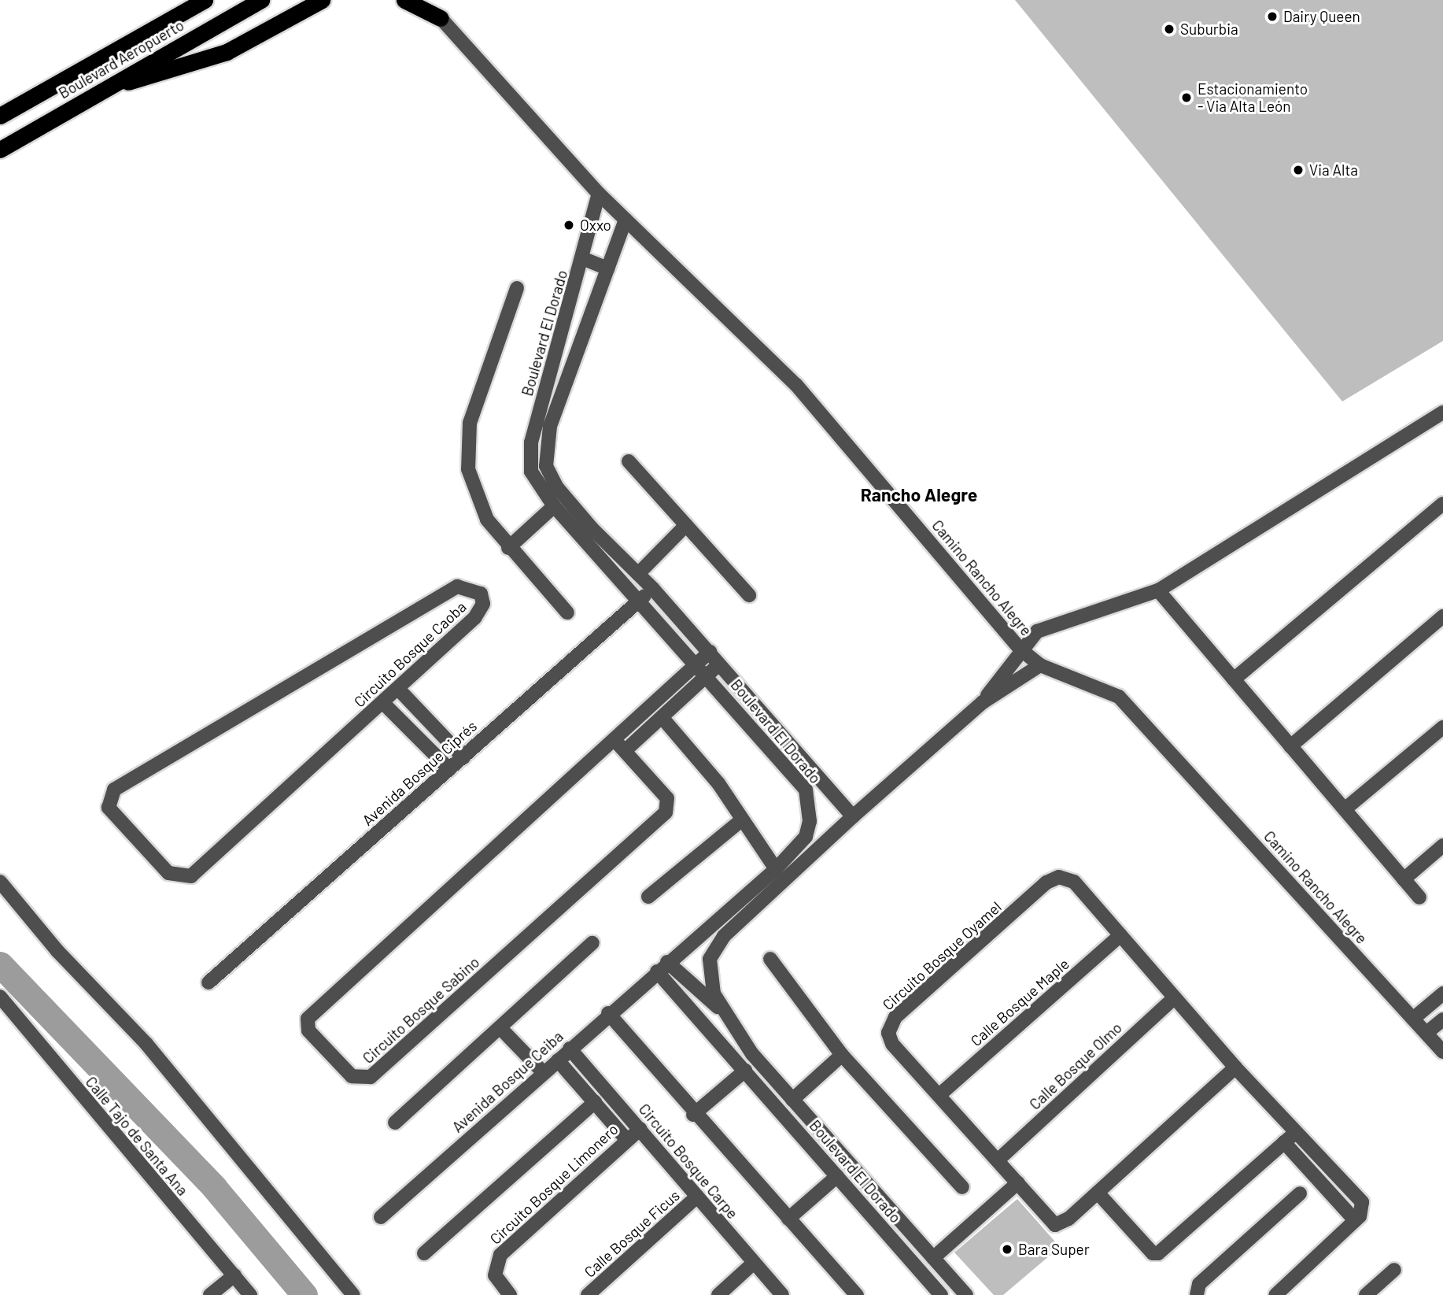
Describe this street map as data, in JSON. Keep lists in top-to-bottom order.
{
  "streets": {
    "highway": ["Boulevard Aeropuerto"],
    "street": [
      "Boulevard El Dorado",
      "Camino Rancho Alegre",
      "Circuito Bosque Caoba",
      "Avenida Bosque Ciprés",
      "Circuito Bosque Oyamel",
      "Calle Bosque Maple",
      "Circuito Bosque Sabino",
      "Calle Bosque Olmo",
      "Avenida Bosque Ceiba",
      "Calle Tajo de Santa Ana",
      "Circuito Bosque Carpe",
      "Circuito Bosque Limonero",
      "Calle Bosque Ficus"
    ]
  },
  "crossings": [
    ["Boulevard El Dorado", "Camino Rancho Alegre"],
    ["Boulevard El Dorado", "Avenida Bosque Ciprés"],
    ["Boulevard El Dorado", "Circuito Bosque Sabino"],
    ["Boulevard El Dorado", "Avenida Bosque Ceiba"],
    ["Circuito Bosque Oyamel", "Calle Bosque Maple"],
    ["Circuito Bosque Oyamel", "Calle Bosque Olmo"],
    ["Avenida Bosque Ceiba", "Circuito Bosque Carpe"],
    ["Circuito Bosque Carpe", "Circuito Bosque Limonero"],
    ["Circuito Bosque Carpe", "Calle Bosque Ficus"]
  ],
  "districts": ["Rancho Alegre"],
  "places": [
    "Dairy Queen",
    "Suburbia",
    "Estacionamiento - Via Alta León",
    "Via Alta",
    "Oxxo",
    "Bara Super"
  ]
}
